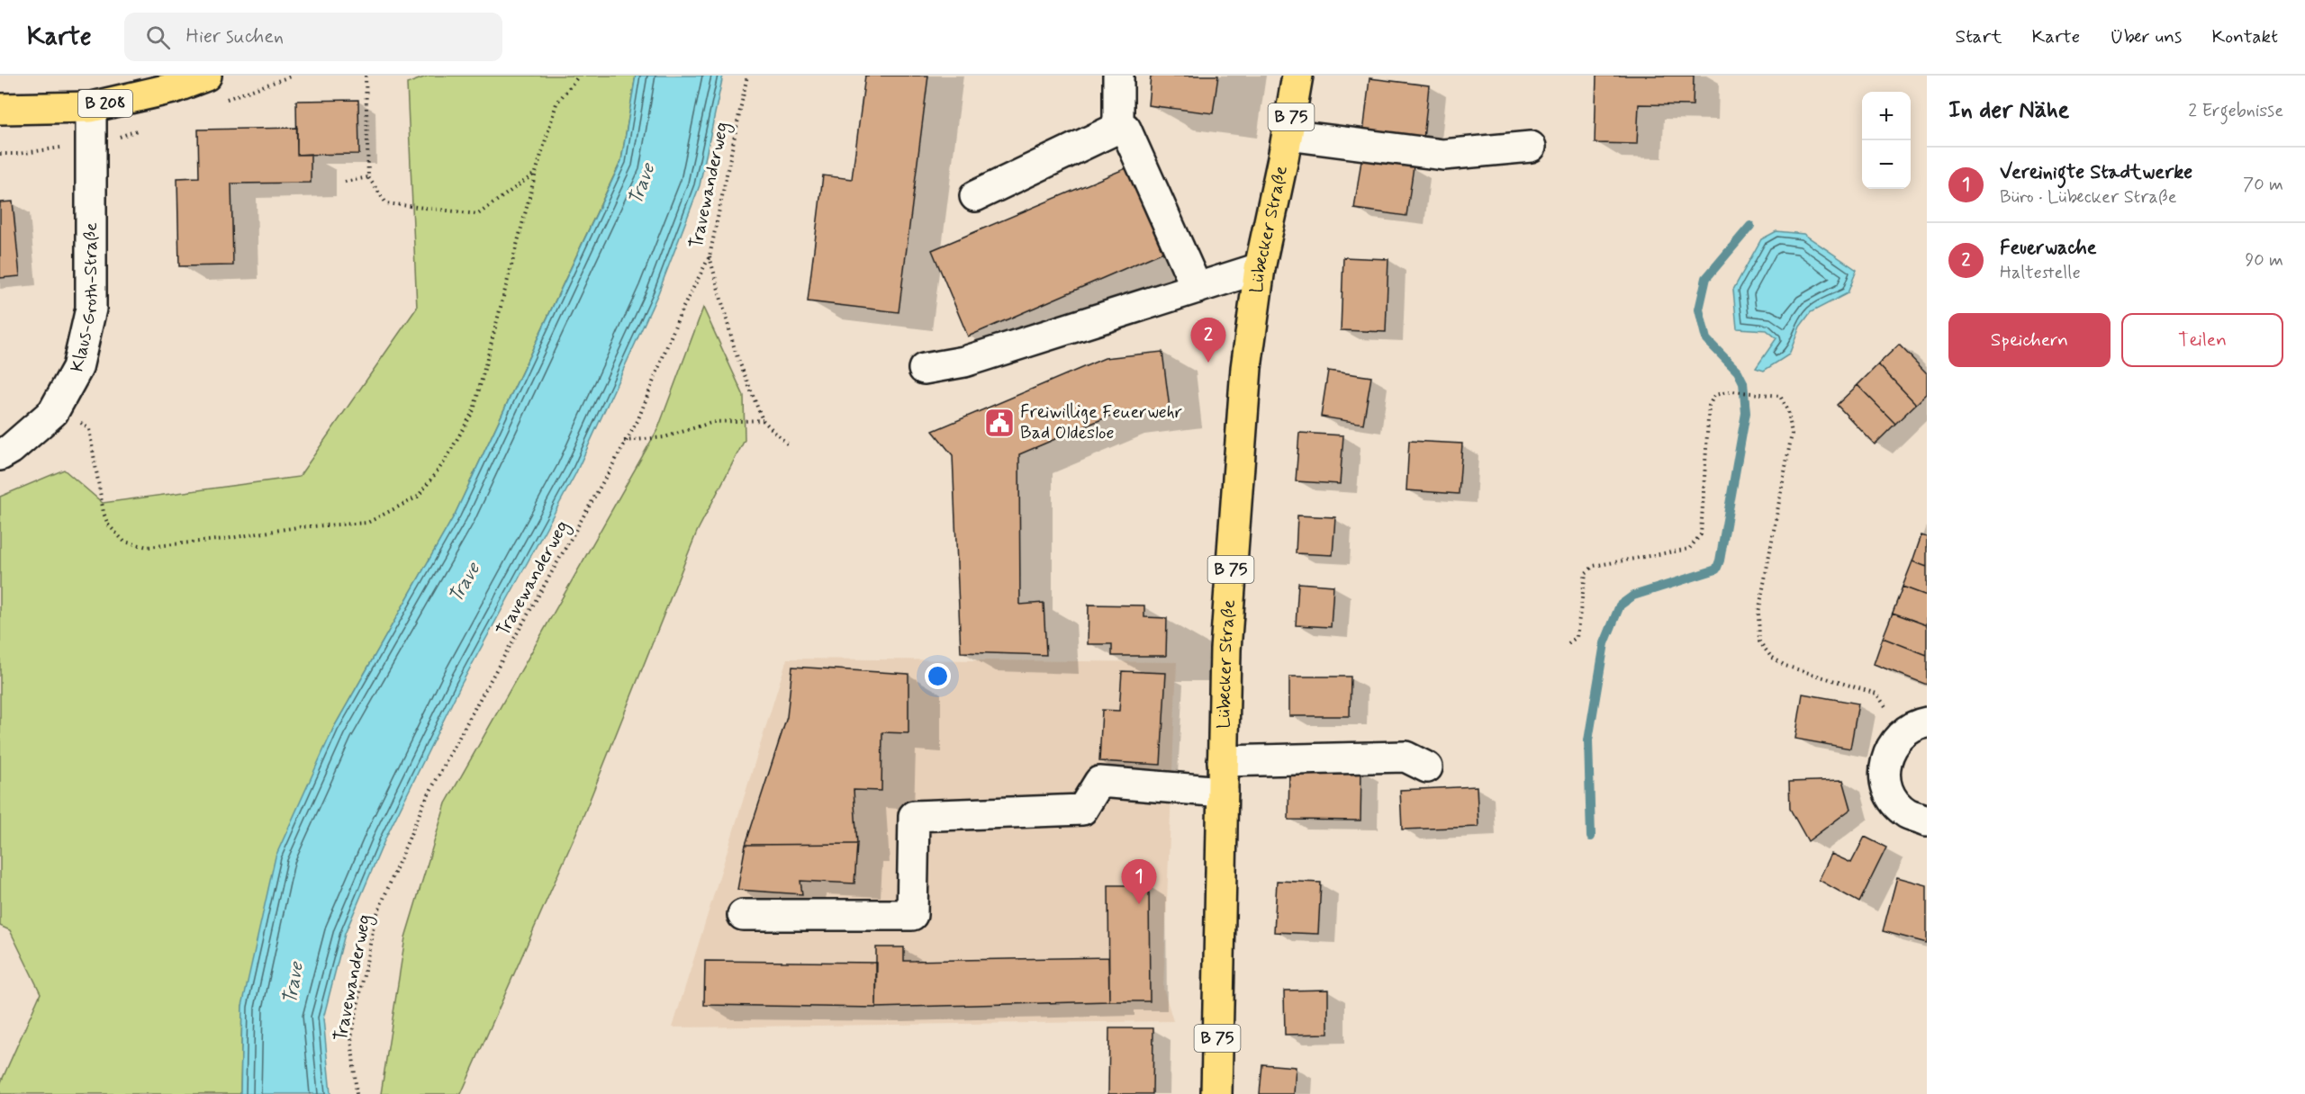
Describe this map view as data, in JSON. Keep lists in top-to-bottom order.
{
  "streets": {
    "main road": ["B 208", "B 75", "Lübecker Straße"],
    "street": ["Klaus-Groth-Straße"],
    "path": ["Travewanderweg"]
  },
  "crossings": [
    ["B 208", "Klaus-Groth-Straße"]
  ],
  "water": ["Trave"],
  "places": {
    "public building": ["Freiwillige Feuerwehr Bad Oldesloe"]
  },
  "page": {
    "header": "Karte",
    "search": "Hier suchen",
    "nav": [
      "Start",
      "Karte",
      "Über uns",
      "Kontakt"
    ],
    "heading": ["In der Nähe", "2 Ergebnisse"],
    "map_buttons": ["+", "−"],
    "list": [
      {
        "mark": "1",
        "name": "Vereinigte Stadtwerke",
        "note": "Büro · Lübecker Straße",
        "value": "70 m"
      },
      {
        "mark": "2",
        "name": "Feuerwache",
        "note": "Haltestelle",
        "value": "90 m"
      }
    ],
    "buttons": ["Speichern", "Teilen"],
    "pins": ["2", "1"]
  }
}
